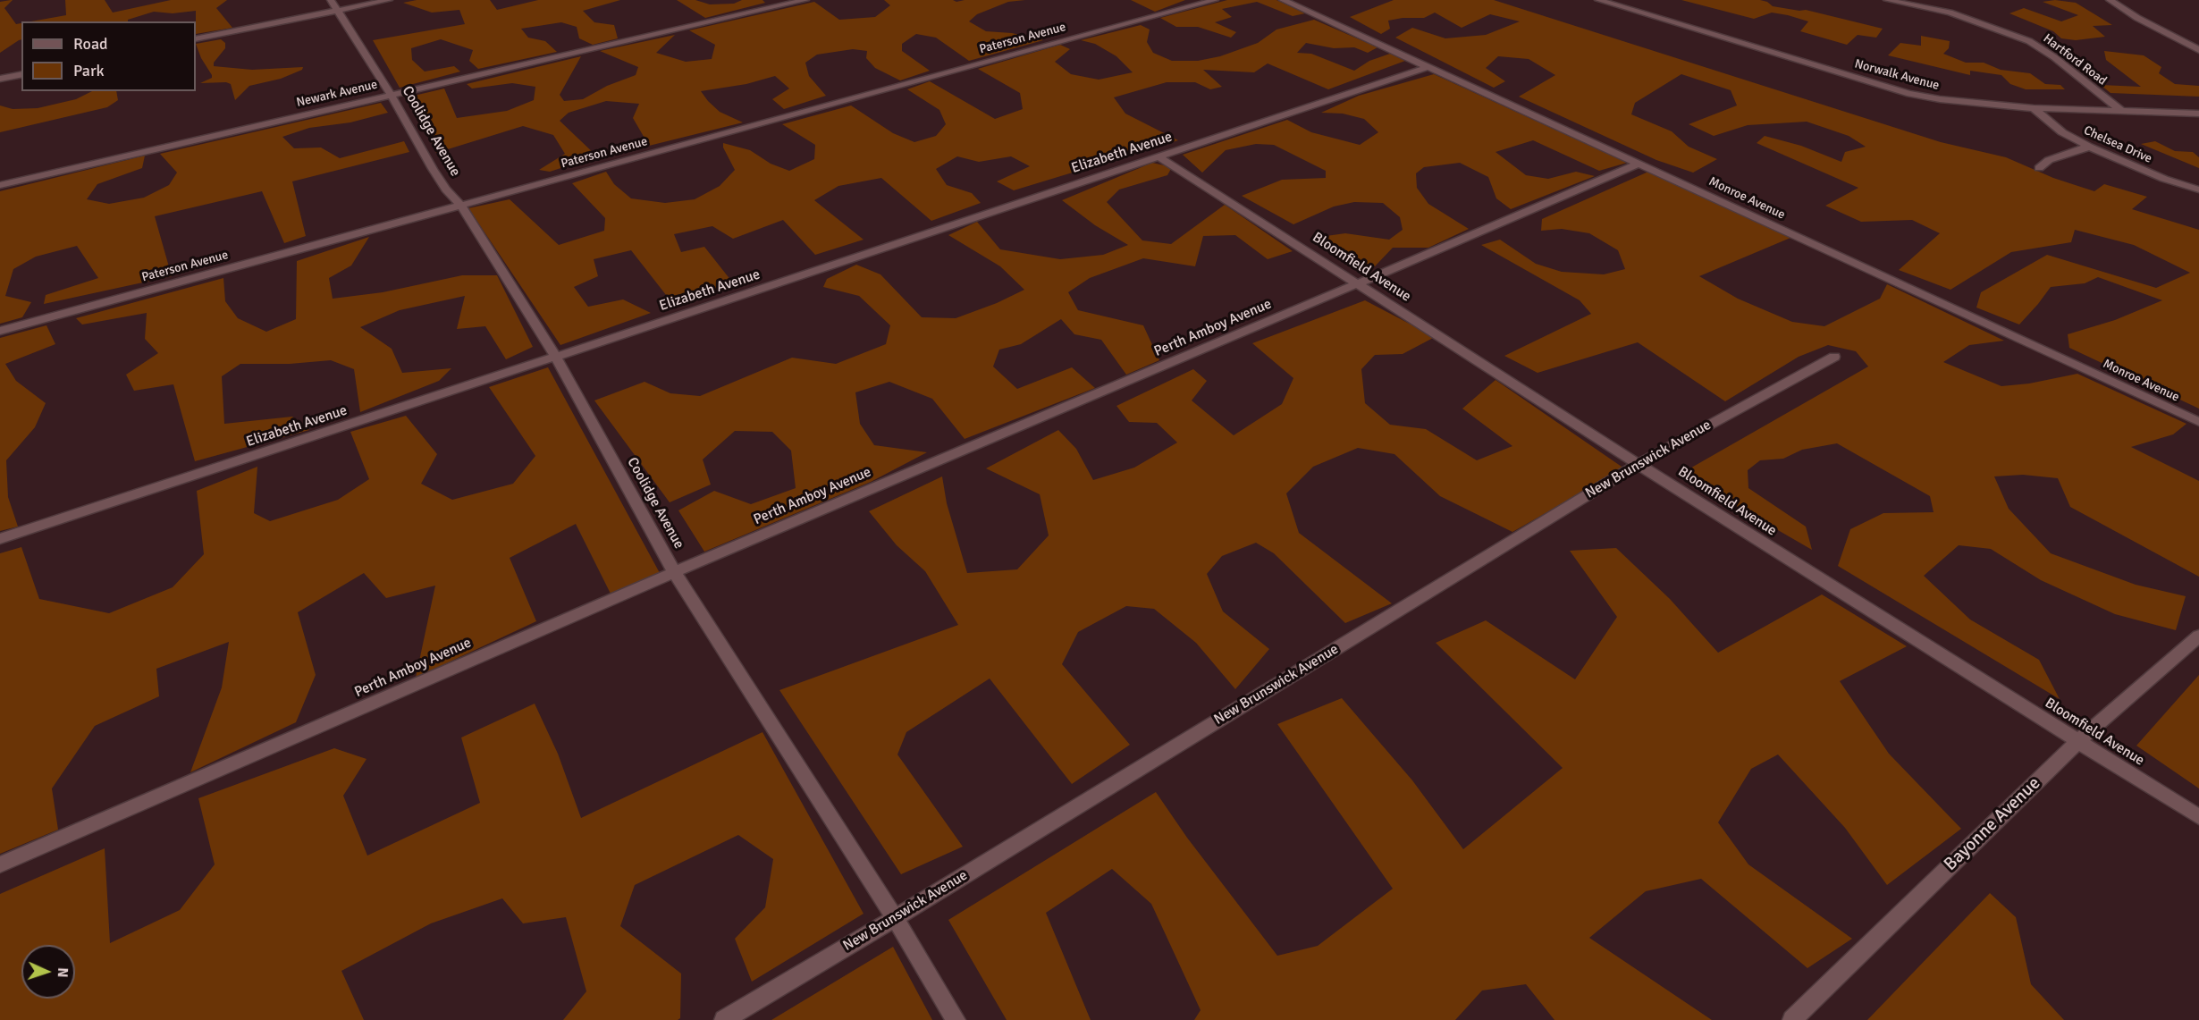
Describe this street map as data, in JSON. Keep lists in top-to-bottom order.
{
  "streets": {
    "street": [
      "Paterson Avenue",
      "Hartford Road",
      "Norwalk Avenue",
      "Newark Avenue",
      "Coolidge Avenue",
      "Chelsea Drive",
      "Elizabeth Avenue",
      "Monroe Avenue",
      "Bloomfield Avenue",
      "Perth Amboy Avenue",
      "New Brunswick Avenue",
      "Bayonne Avenue"
    ]
  },
  "crossings": [
    ["Paterson Avenue", "Coolidge Avenue"],
    ["Hartford Road", "Norwalk Avenue"],
    ["Norwalk Avenue", "Chelsea Drive"],
    ["Newark Avenue", "Coolidge Avenue"],
    ["Coolidge Avenue", "Elizabeth Avenue"],
    ["Coolidge Avenue", "Perth Amboy Avenue"],
    ["Coolidge Avenue", "New Brunswick Avenue"],
    ["Elizabeth Avenue", "Monroe Avenue"],
    ["Elizabeth Avenue", "Bloomfield Avenue"],
    ["Monroe Avenue", "Perth Amboy Avenue"],
    ["Bloomfield Avenue", "Perth Amboy Avenue"],
    ["Bloomfield Avenue", "New Brunswick Avenue"],
    ["Bloomfield Avenue", "Bayonne Avenue"]
  ],
  "legend": ["Road", "Park"],
  "north": "right"
}
